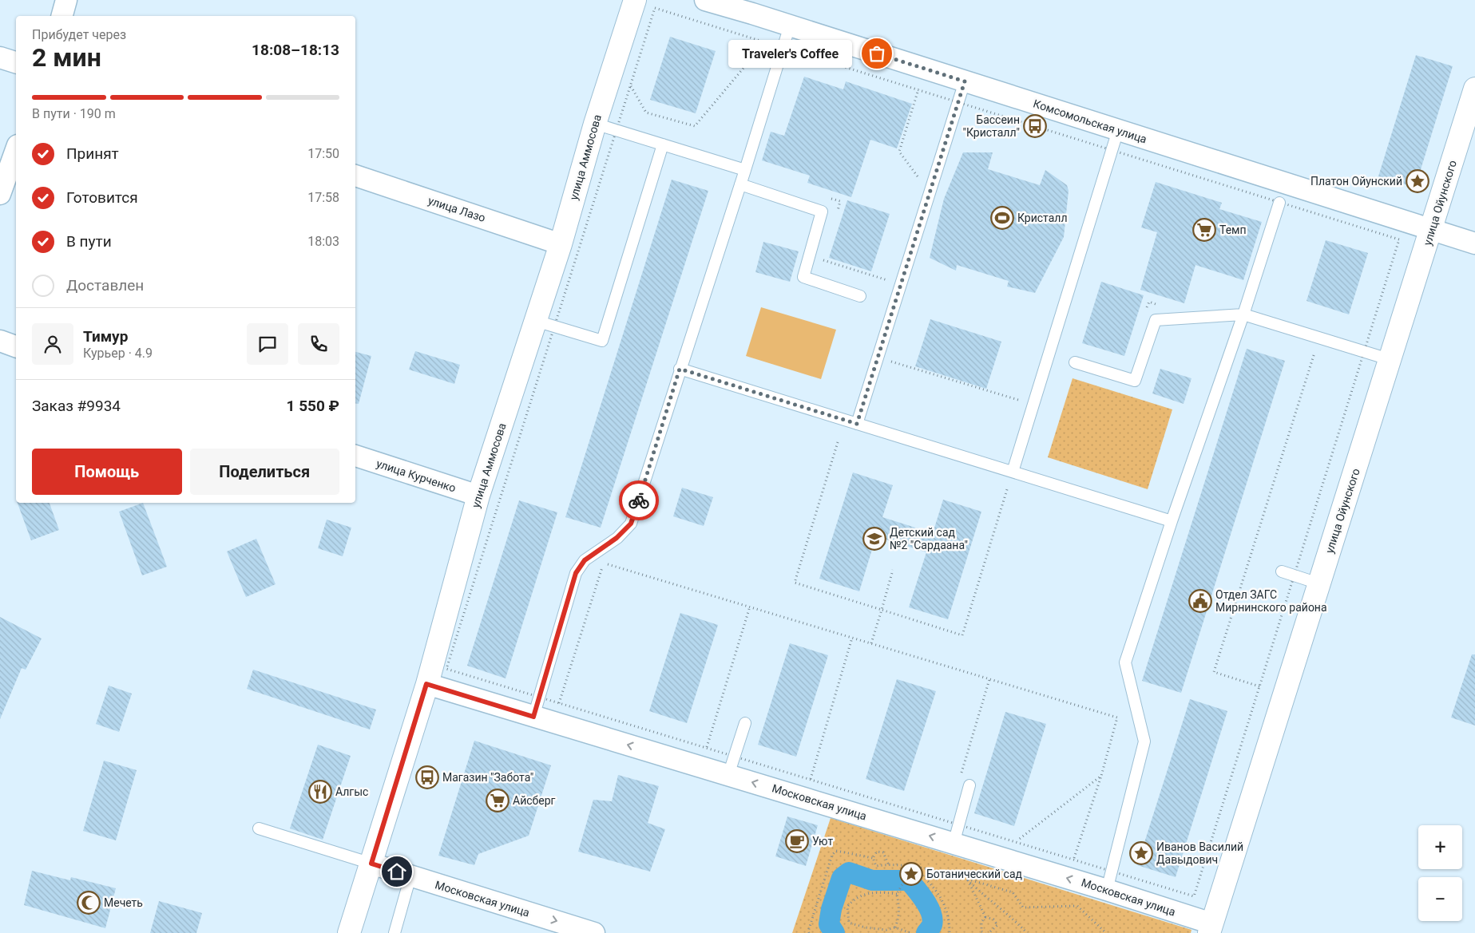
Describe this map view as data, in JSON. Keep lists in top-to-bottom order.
{
  "streets": {
    "main road": ["улица Аммосова", "улица Ойунского"],
    "street": [
      "Комсомольская улица",
      "улица Лазо",
      "улица Курченко",
      "Московская улица"
    ]
  },
  "crossings": [
    ["Комсомольская улица", "улица Ойунского"],
    ["улица Аммосова", "улица Лазо"],
    ["улица Аммосова", "улица Курченко"],
    ["улица Аммосова", "Московская улица"],
    ["улица Ойунского", "Московская улица"]
  ],
  "places": {
    "other": ["Traveler's Coffee"],
    "bus stop": ["Бассеин \"Кристалл\"", "Магазин \"Забота\""],
    "place": ["Платон Ойунский", "Иванов Василий Давыдович", "Ботанический сад"],
    "sports": ["Кристалл"],
    "supermarket": ["Темп", "Айсберг"],
    "school or university": ["Детский сад №2 \"Сардаана\""],
    "public building": ["Отдел ЗАГС Мирнинского района"],
    "restaurant": ["Алгыс"],
    "cafe": ["Уют"],
    "mosque": ["Мечеть"]
  },
  "page": {
    "heading": ["2 мин", "Прибудет через", "18:08–18:13"],
    "panel": [
      "Тимур",
      "Курьер · 4.9",
      "Заказ #9934",
      "1 550 ₽"
    ],
    "bubble": "Traveler's Coffee",
    "bar": "В пути · 190 m",
    "list": [
      ["Принят", "17:50"],
      ["Готовится", "17:58"],
      ["В пути", "18:03"],
      "Доставлен"
    ],
    "buttons": ["Помощь", "Поделиться"],
    "map_buttons": ["+", "−"]
  }
}
